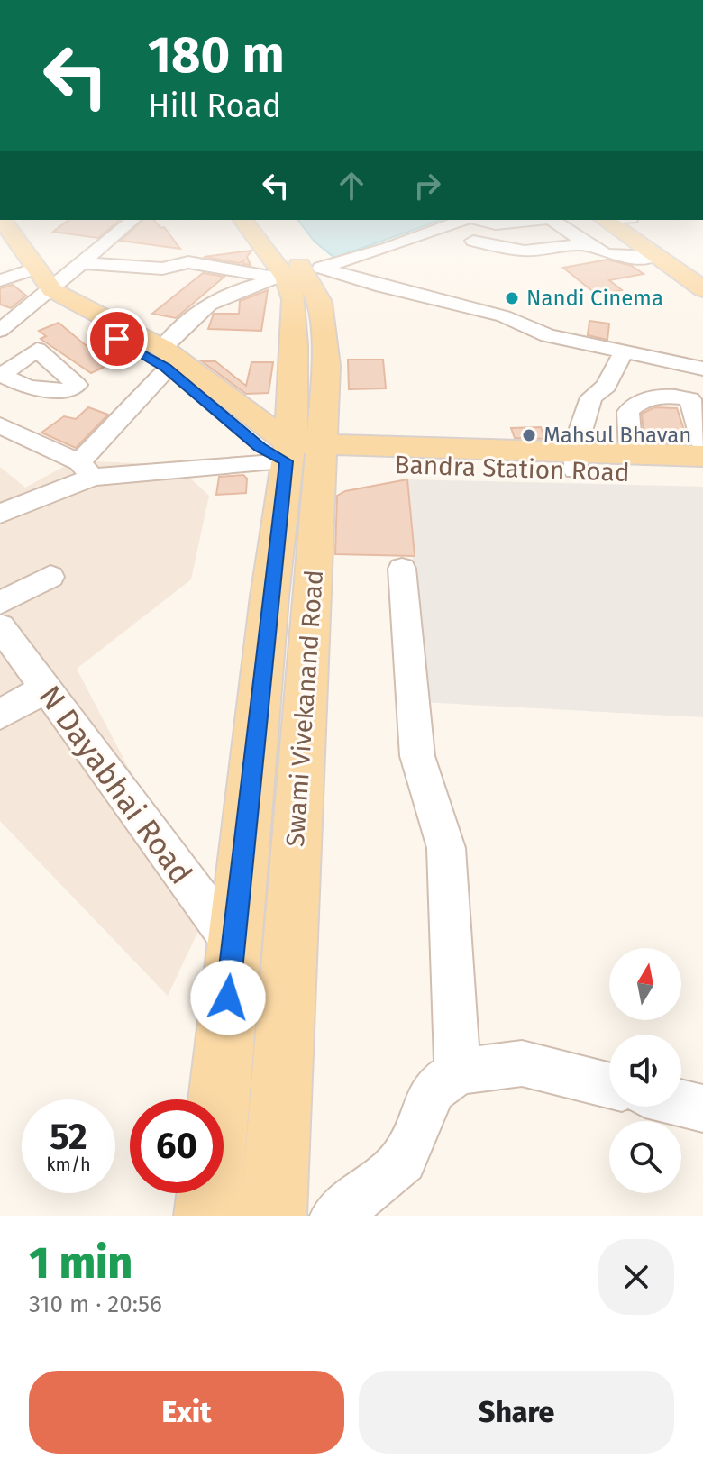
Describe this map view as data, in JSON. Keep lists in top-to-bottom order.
{
  "streets": {
    "main road": ["Bandra Station Road", "Swami Vivekanand Road"],
    "street": ["N Dayabhai Road"]
  },
  "crossings": [
    ["Bandra Station Road", "Swami Vivekanand Road"],
    ["Swami Vivekanand Road", "N Dayabhai Road"]
  ],
  "places": ["Nandi Cinema", "Mahsul Bhavan"],
  "north": "top",
  "page": {
    "turn": ["180 m", "Hill Road"],
    "speed": "52 km/h",
    "limit": "60",
    "heading": ["1 min", "310 m · 20:56"],
    "buttons": ["Exit", "Share"]
  }
}
